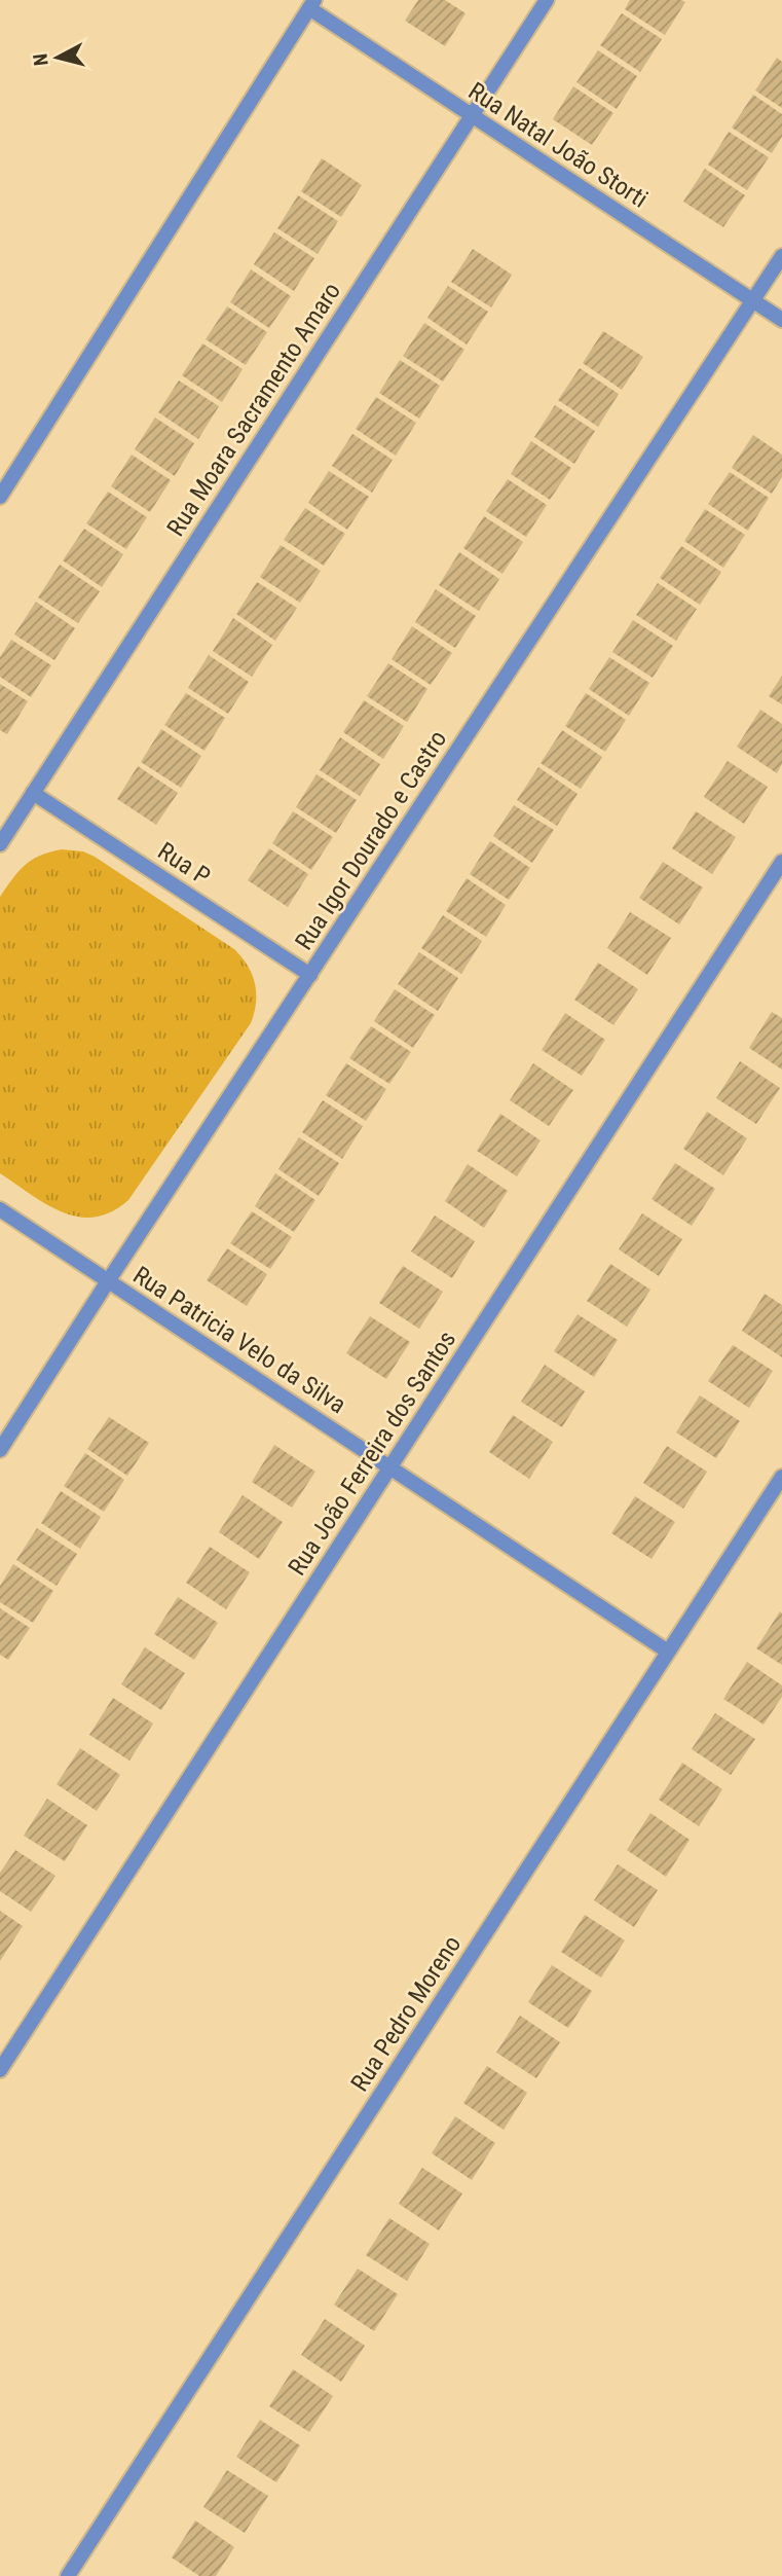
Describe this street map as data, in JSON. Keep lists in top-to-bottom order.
{
  "streets": {
    "street": [
      "Rua Natal João Storti",
      "Rua Moara Sacramento Amaro",
      "Rua Igor Dourado e Castro",
      "Rua P",
      "Rua Patricia Velo da Silva",
      "Rua João Ferreira dos Santos",
      "Rua Pedro Moreno"
    ]
  },
  "crossings": [
    ["Rua Natal João Storti", "Rua Moara Sacramento Amaro"],
    ["Rua Natal João Storti", "Rua Igor Dourado e Castro"],
    ["Rua Moara Sacramento Amaro", "Rua P"],
    ["Rua Igor Dourado e Castro", "Rua P"],
    ["Rua Igor Dourado e Castro", "Rua Patricia Velo da Silva"],
    ["Rua Patricia Velo da Silva", "Rua João Ferreira dos Santos"],
    ["Rua Patricia Velo da Silva", "Rua Pedro Moreno"]
  ],
  "north": "left"
}
